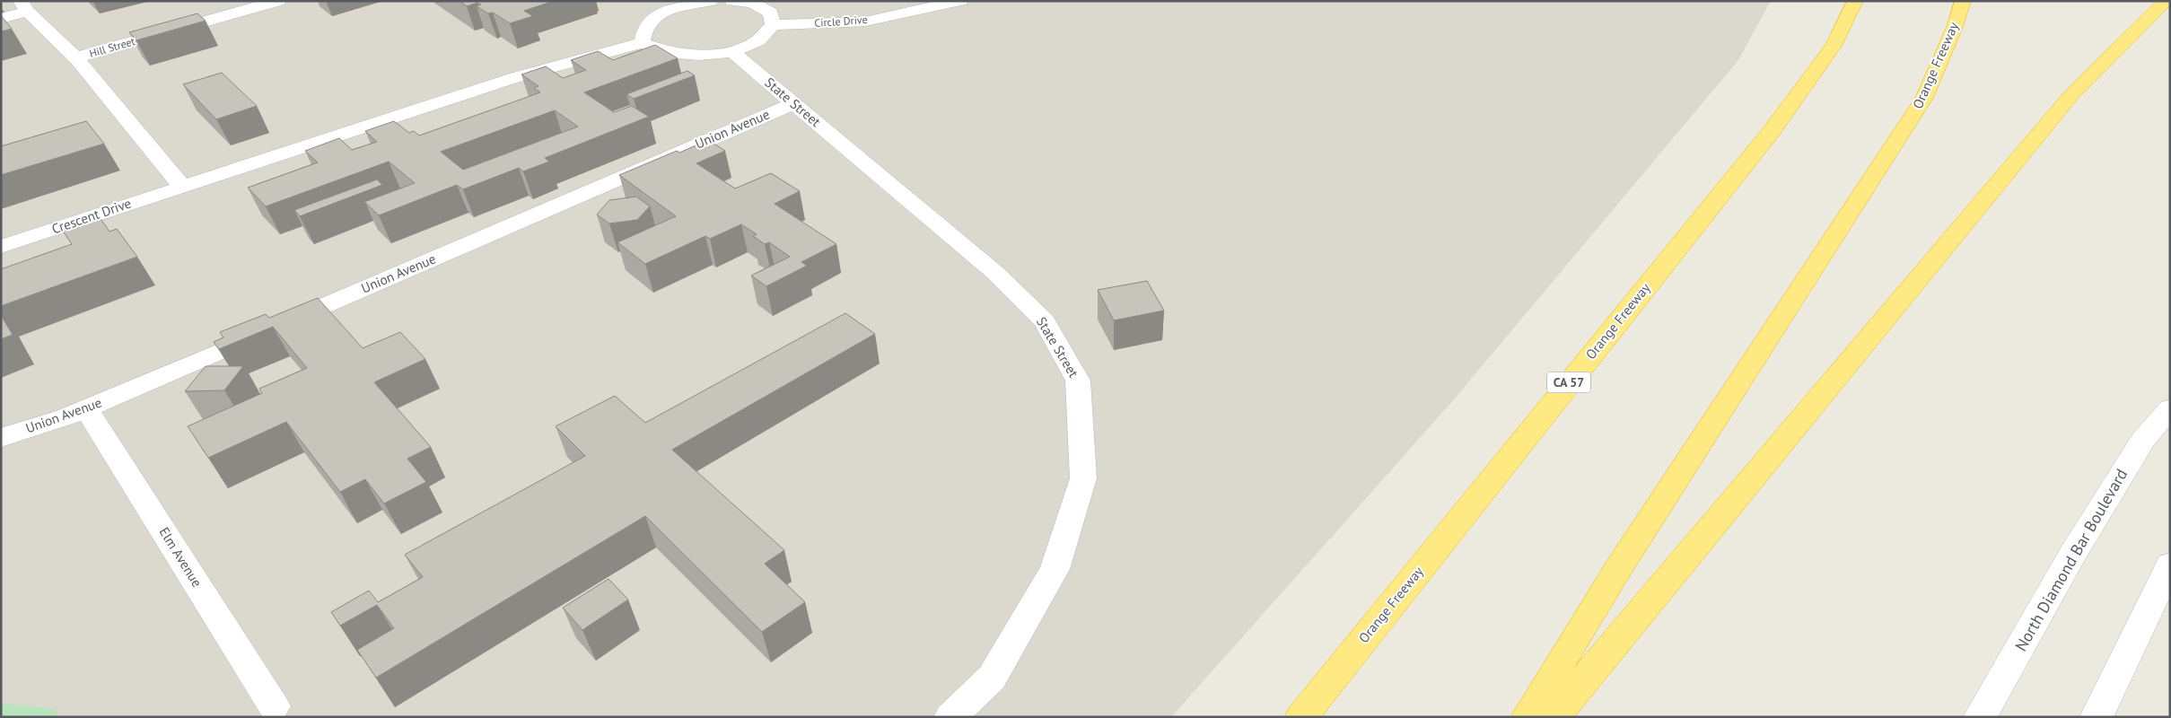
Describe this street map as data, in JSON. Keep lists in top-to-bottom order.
{
  "streets": {
    "highway": ["Orange Freeway", "CA 57"],
    "street": [
      "Circle Drive",
      "Hill Street",
      "State Street",
      "Union Avenue",
      "Crescent Drive",
      "Elm Avenue",
      "North Diamond Bar Boulevard"
    ]
  },
  "crossings": [
    ["State Street", "Union Avenue"],
    ["Union Avenue", "Elm Avenue"]
  ]
}
